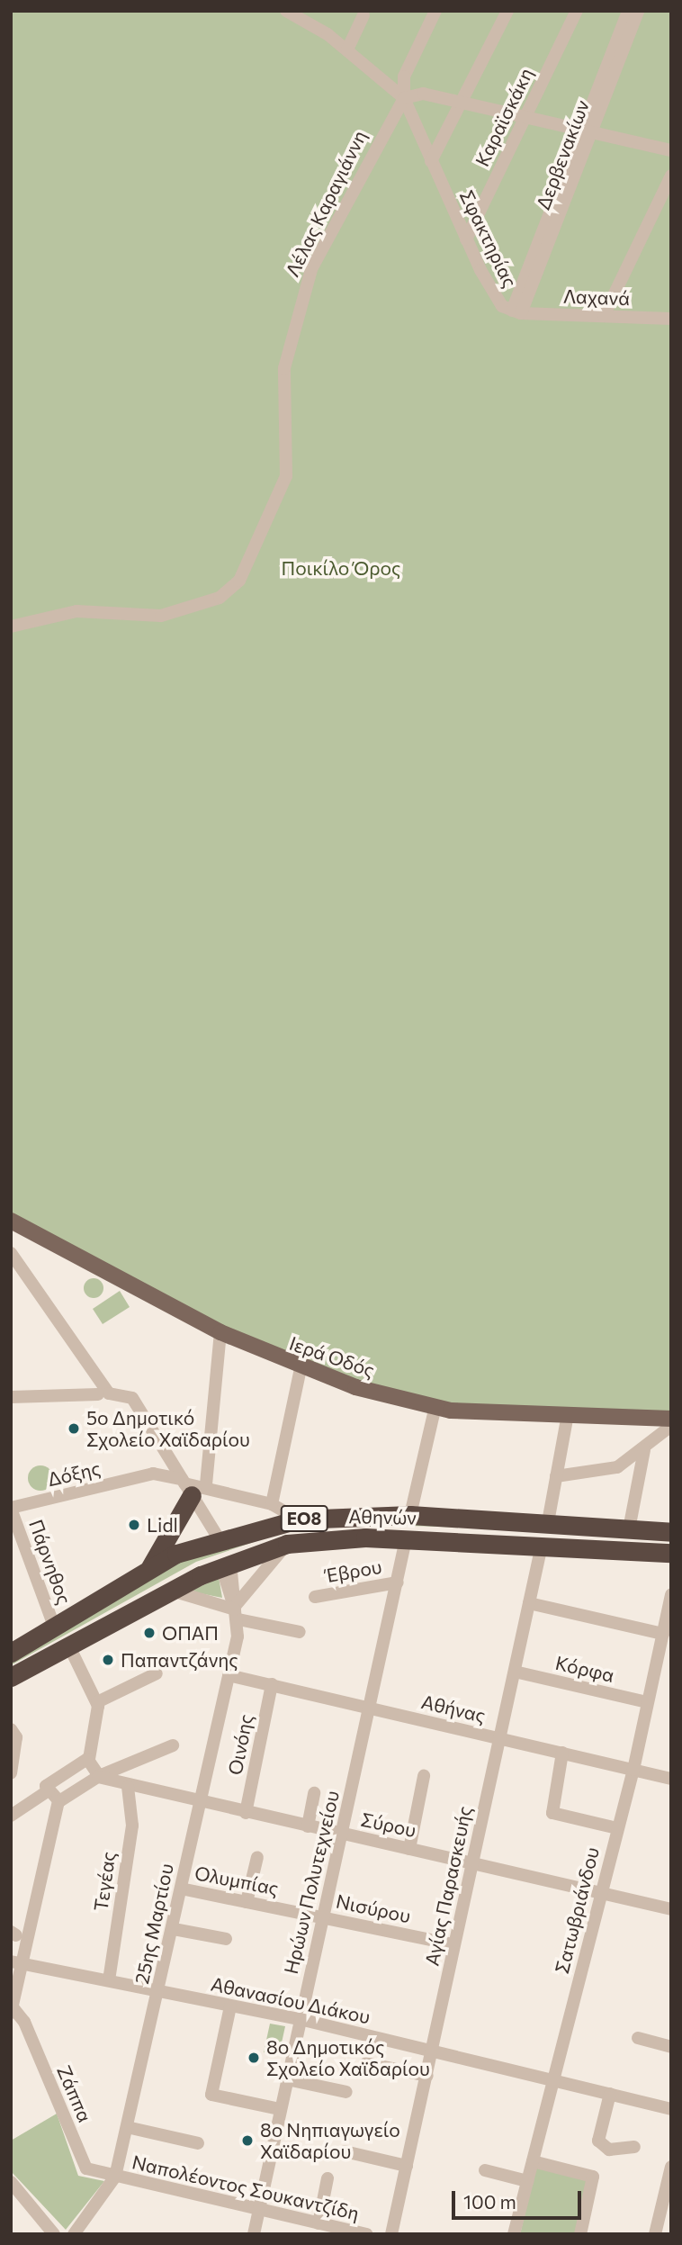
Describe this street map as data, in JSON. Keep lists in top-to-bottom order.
{
  "streets": {
    "highway": ["Αθηνών", "ΕΟ8"],
    "main road": ["Ιερά Οδός"],
    "street": [
      "Καραϊσκάκη",
      "Δερβενακίων",
      "Λέλας Καραγιάννη",
      "Σφακτηρίας",
      "Λαχανά",
      "Δόξης",
      "Πάρνηθος",
      "Έβρου",
      "Κόρφα",
      "Αθήνας",
      "Οινόης",
      "Σύρου",
      "Ολυμπίας",
      "Τεγέας",
      "Ηρώων Πολυτεχνείου",
      "Αγίας Παρασκευής",
      "Νισύρου",
      "Σατωβριάνδου",
      "25ης Μαρτίου",
      "Αθανασίου Διάκου",
      "Ζάππα",
      "Ναπολέοντος Σουκαντζίδη"
    ]
  },
  "crossings": [
    ["Καραϊσκάκη", "Σφακτηρίας"],
    ["Δερβενακίων", "Σφακτηρίας"],
    ["Δερβενακίων", "Λαχανά"],
    ["Λέλας Καραγιάννη", "Σφακτηρίας"],
    ["Σφακτηρίας", "Λαχανά"],
    ["Δόξης", "Πάρνηθος"],
    ["Αθηνών", "Πάρνηθος"],
    ["Αθηνών", "Ηρώων Πολυτεχνείου"],
    ["Αθηνών", "Αγίας Παρασκευής"],
    ["Αθηνών", "25ης Μαρτίου"],
    ["Έβρου", "Ηρώων Πολυτεχνείου"],
    ["Κόρφα", "Αγίας Παρασκευής"],
    ["Κόρφα", "Σατωβριάνδου"],
    ["Αθήνας", "Οινόης"],
    ["Αθήνας", "Ηρώων Πολυτεχνείου"],
    ["Αθήνας", "Αγίας Παρασκευής"],
    ["Αθήνας", "Σατωβριάνδου"],
    ["Αθήνας", "25ης Μαρτίου"],
    ["Οινόης", "Σύρου"],
    ["Σύρου", "Τεγέας"],
    ["Σύρου", "Ηρώων Πολυτεχνείου"],
    ["Σύρου", "Αγίας Παρασκευής"],
    ["Σύρου", "Σατωβριάνδου"],
    ["Σύρου", "25ης Μαρτίου"],
    ["Ολυμπίας", "Ηρώων Πολυτεχνείου"],
    ["Ολυμπίας", "Νισύρου"],
    ["Ολυμπίας", "25ης Μαρτίου"],
    ["Τεγέας", "Αθανασίου Διάκου"],
    ["Ηρώων Πολυτεχνείου", "Νισύρου"],
    ["Ηρώων Πολυτεχνείου", "Αθανασίου Διάκου"],
    ["Ηρώων Πολυτεχνείου", "Ναπολέοντος Σουκαντζίδη"],
    ["Αγίας Παρασκευής", "Νισύρου"],
    ["Αγίας Παρασκευής", "Αθανασίου Διάκου"],
    ["Σατωβριάνδου", "Αθανασίου Διάκου"],
    ["25ης Μαρτίου", "Αθανασίου Διάκου"],
    ["25ης Μαρτίου", "Ζάππα"],
    ["25ης Μαρτίου", "Ναπολέοντος Σουκαντζίδη"],
    ["Ζάππα", "Ναπολέοντος Σουκαντζίδη"]
  ],
  "parks": ["Ποικίλο Όρος"],
  "places": [
    "5ο Δημοτικό Σχολείο Χαϊδαρίου",
    "Lidl",
    "ΟΠΑΠ",
    "Παπαντζάνης",
    "8ο Δημοτικός Σχολείο Χαϊδαρίου",
    "8ο Νηπιαγωγείο Χαϊδαρίου"
  ],
  "scale_bar": "100 m"
}
